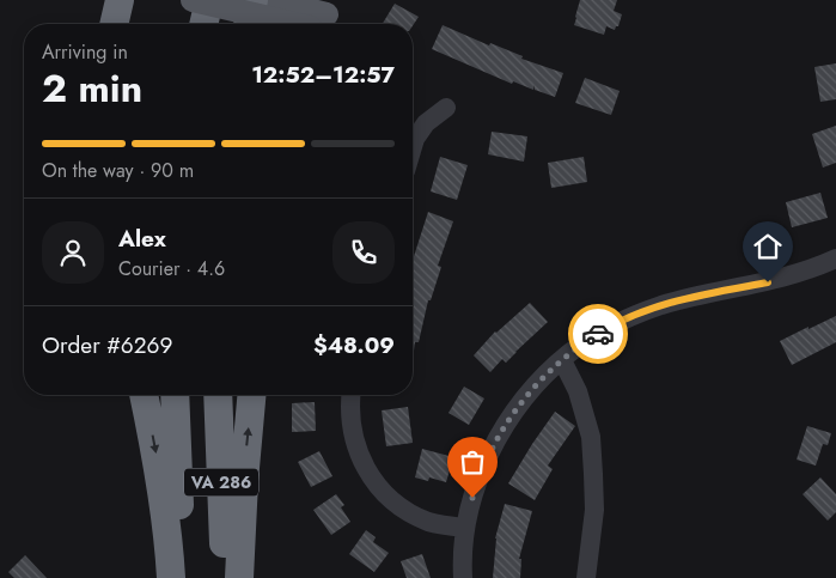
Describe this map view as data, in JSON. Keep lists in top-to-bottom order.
{
  "streets": {
    "highway": ["VA 286"]
  },
  "page": {
    "heading": ["2 min", "Arriving in", "12:52–12:57"],
    "panel": [
      "Alex",
      "Courier · 4.6",
      "Order #6269",
      "$48.09"
    ],
    "bar": "On the way · 90 m"
  }
}
